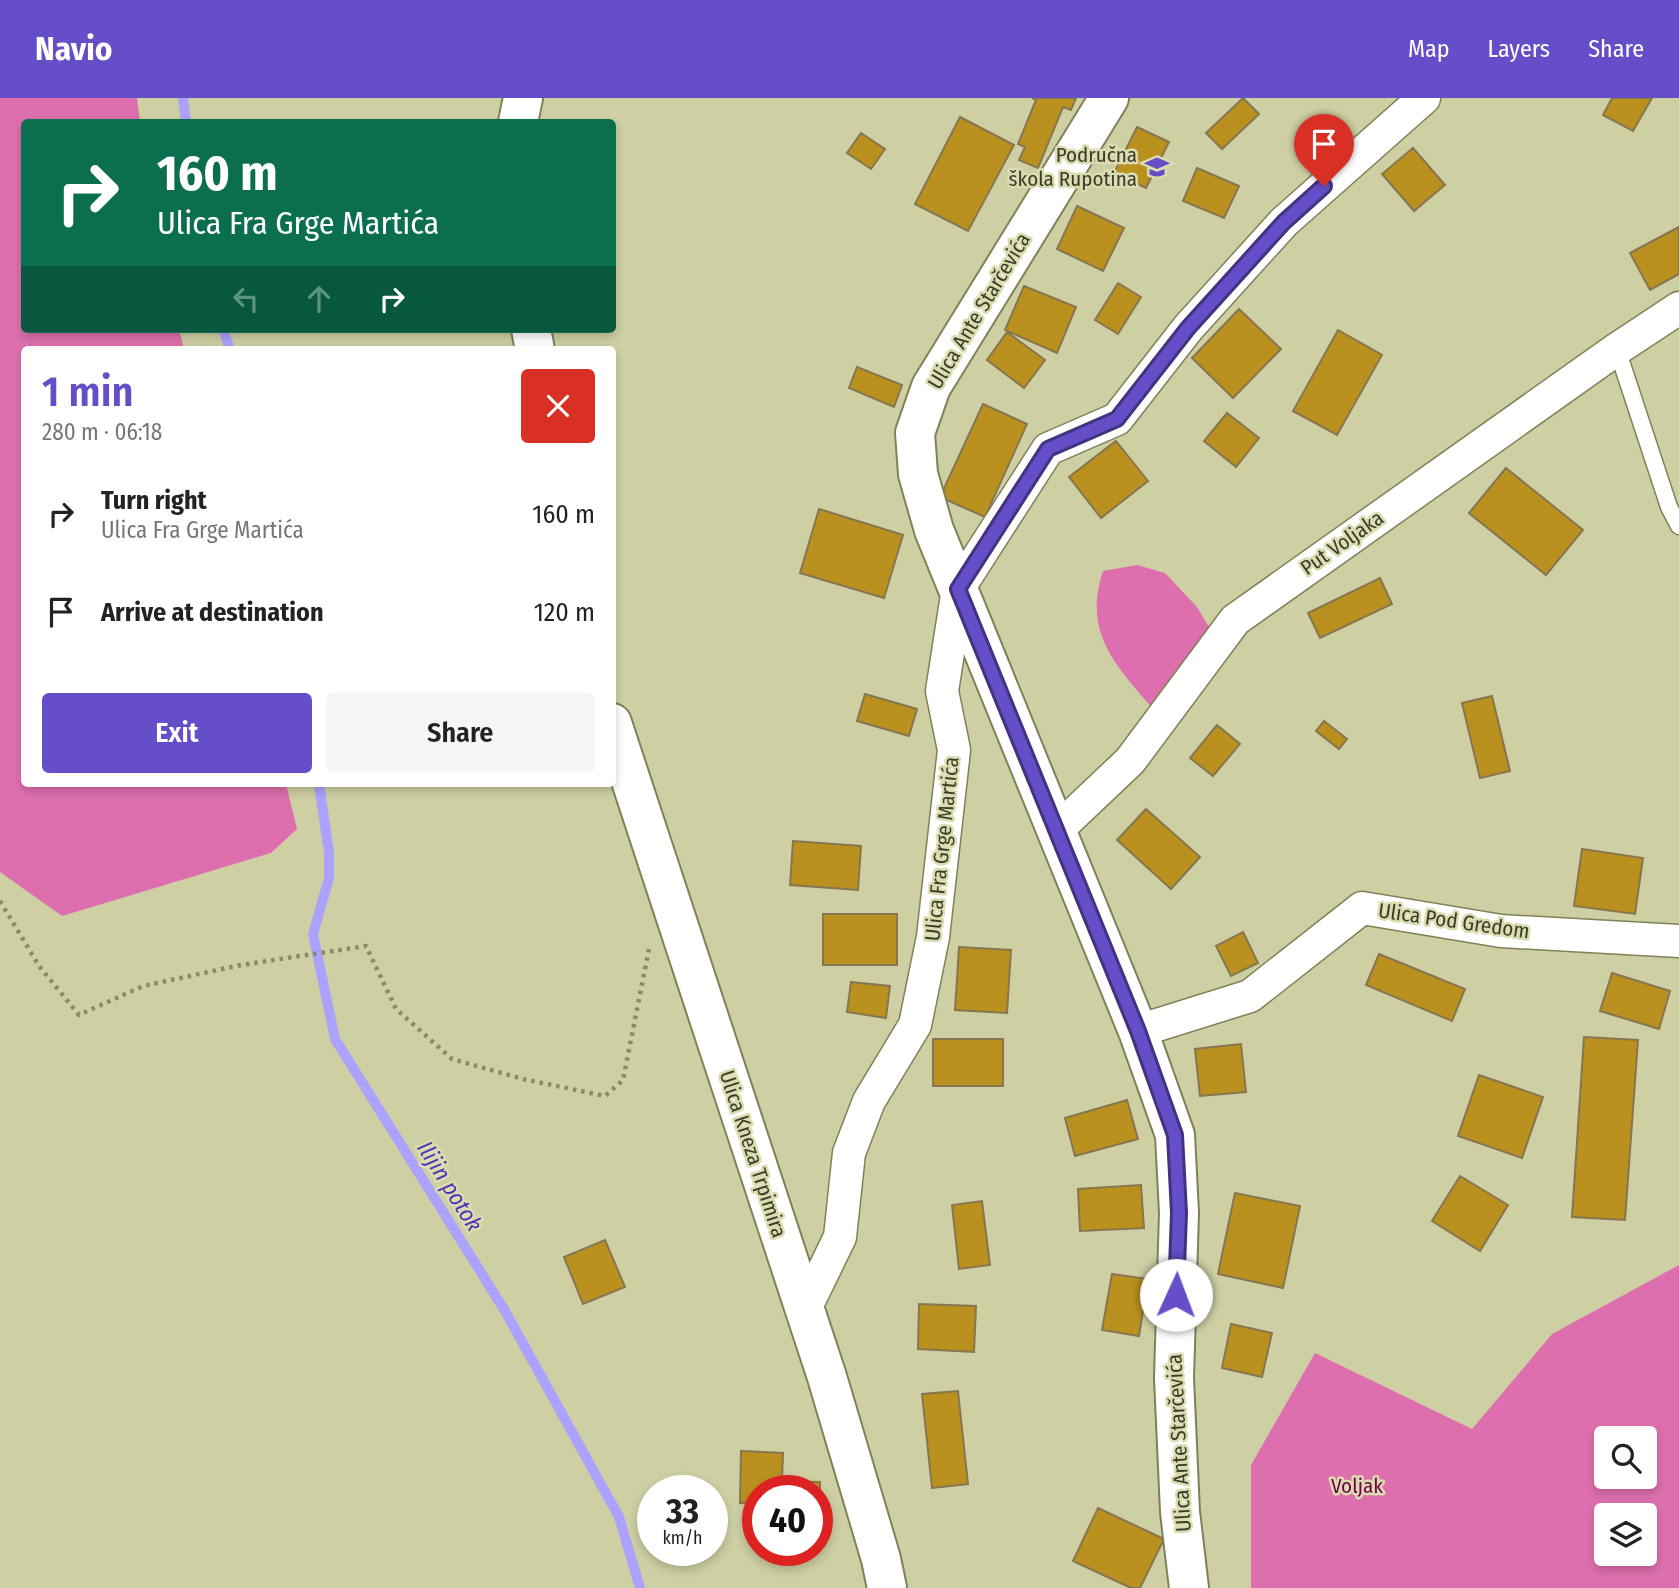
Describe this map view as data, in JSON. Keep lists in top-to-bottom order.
{
  "streets": {
    "street": [
      "Ulica Ante Starčevića",
      "Put Voljaka",
      "Ulica Fra Grge Martića",
      "Ulica Pod Gredom",
      "Ulica Kneza Trpimira"
    ]
  },
  "crossings": [
    ["Ulica Ante Starčevića", "Put Voljaka"],
    ["Ulica Ante Starčevića", "Ulica Fra Grge Martića"],
    ["Ulica Ante Starčevića", "Ulica Pod Gredom"],
    ["Ulica Fra Grge Martića", "Ulica Kneza Trpimira"]
  ],
  "water": ["Ilijin potok"],
  "parks": ["Voljak"],
  "places": {
    "school or university": ["Područna škola Rupotina"]
  },
  "page": {
    "header": "Navio",
    "nav": ["Map", "Layers", "Share"],
    "turn": ["160 m", "Ulica Fra Grge Martića"],
    "heading": ["1 min", "280 m · 06:18"],
    "list": [
      {
        "name": "Turn right",
        "note": "Ulica Fra Grge Martića",
        "value": "160 m"
      },
      {
        "name": "Arrive at destination",
        "value": "120 m"
      }
    ],
    "buttons": ["Exit", "Share"],
    "speed": "33 km/h",
    "limit": "40"
  }
}
